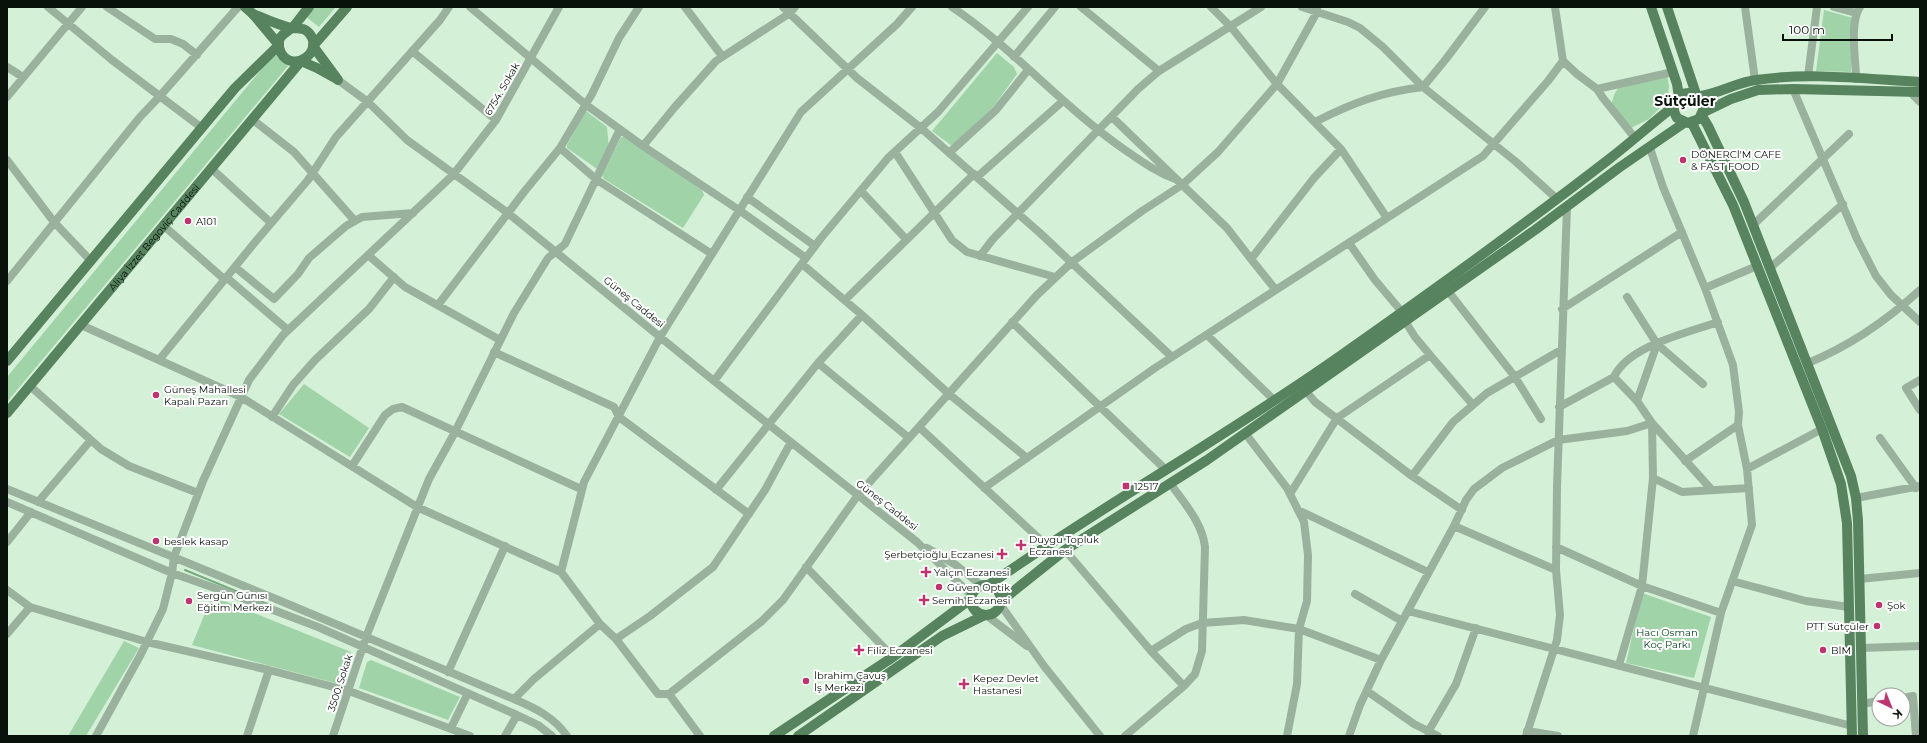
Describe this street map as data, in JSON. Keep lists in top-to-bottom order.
{
  "streets": {
    "main road": ["Aliya İzzet Begoviç Caddesi"],
    "street": ["6754. Sokak", "Güneş Caddesi", "3500. Sokak"]
  },
  "crossings": [
    ["6754. Sokak", "Güneş Caddesi"],
    ["Güneş Caddesi", "3500. Sokak"]
  ],
  "districts": ["Sütçüler"],
  "parks": ["Hacı Osman Koç Parkı"],
  "places": {
    "other": [
      "DÖNERCİ'M CAFE & FAST FOOD",
      "A101",
      "Güneş Mahallesi Kapalı Pazarı",
      "beslek kasap",
      "Güven Optik",
      "Sergün Günısı Eğitim Merkezi",
      "Şok",
      "PTT Sütçüler",
      "BİM",
      "İbrahim Çavuş İş Merkezi"
    ],
    "transit": ["12517"],
    "health": [
      "Duygu Topluk Eczanesi",
      "Şerbetçioğlu Eczanesi",
      "Yalçın Eczanesi",
      "Semih Eczanesi",
      "Filiz Eczanesi",
      "Kepez Devlet Hastanesi"
    ]
  },
  "scale_bar": "100 m",
  "north": "bottom right"
}
